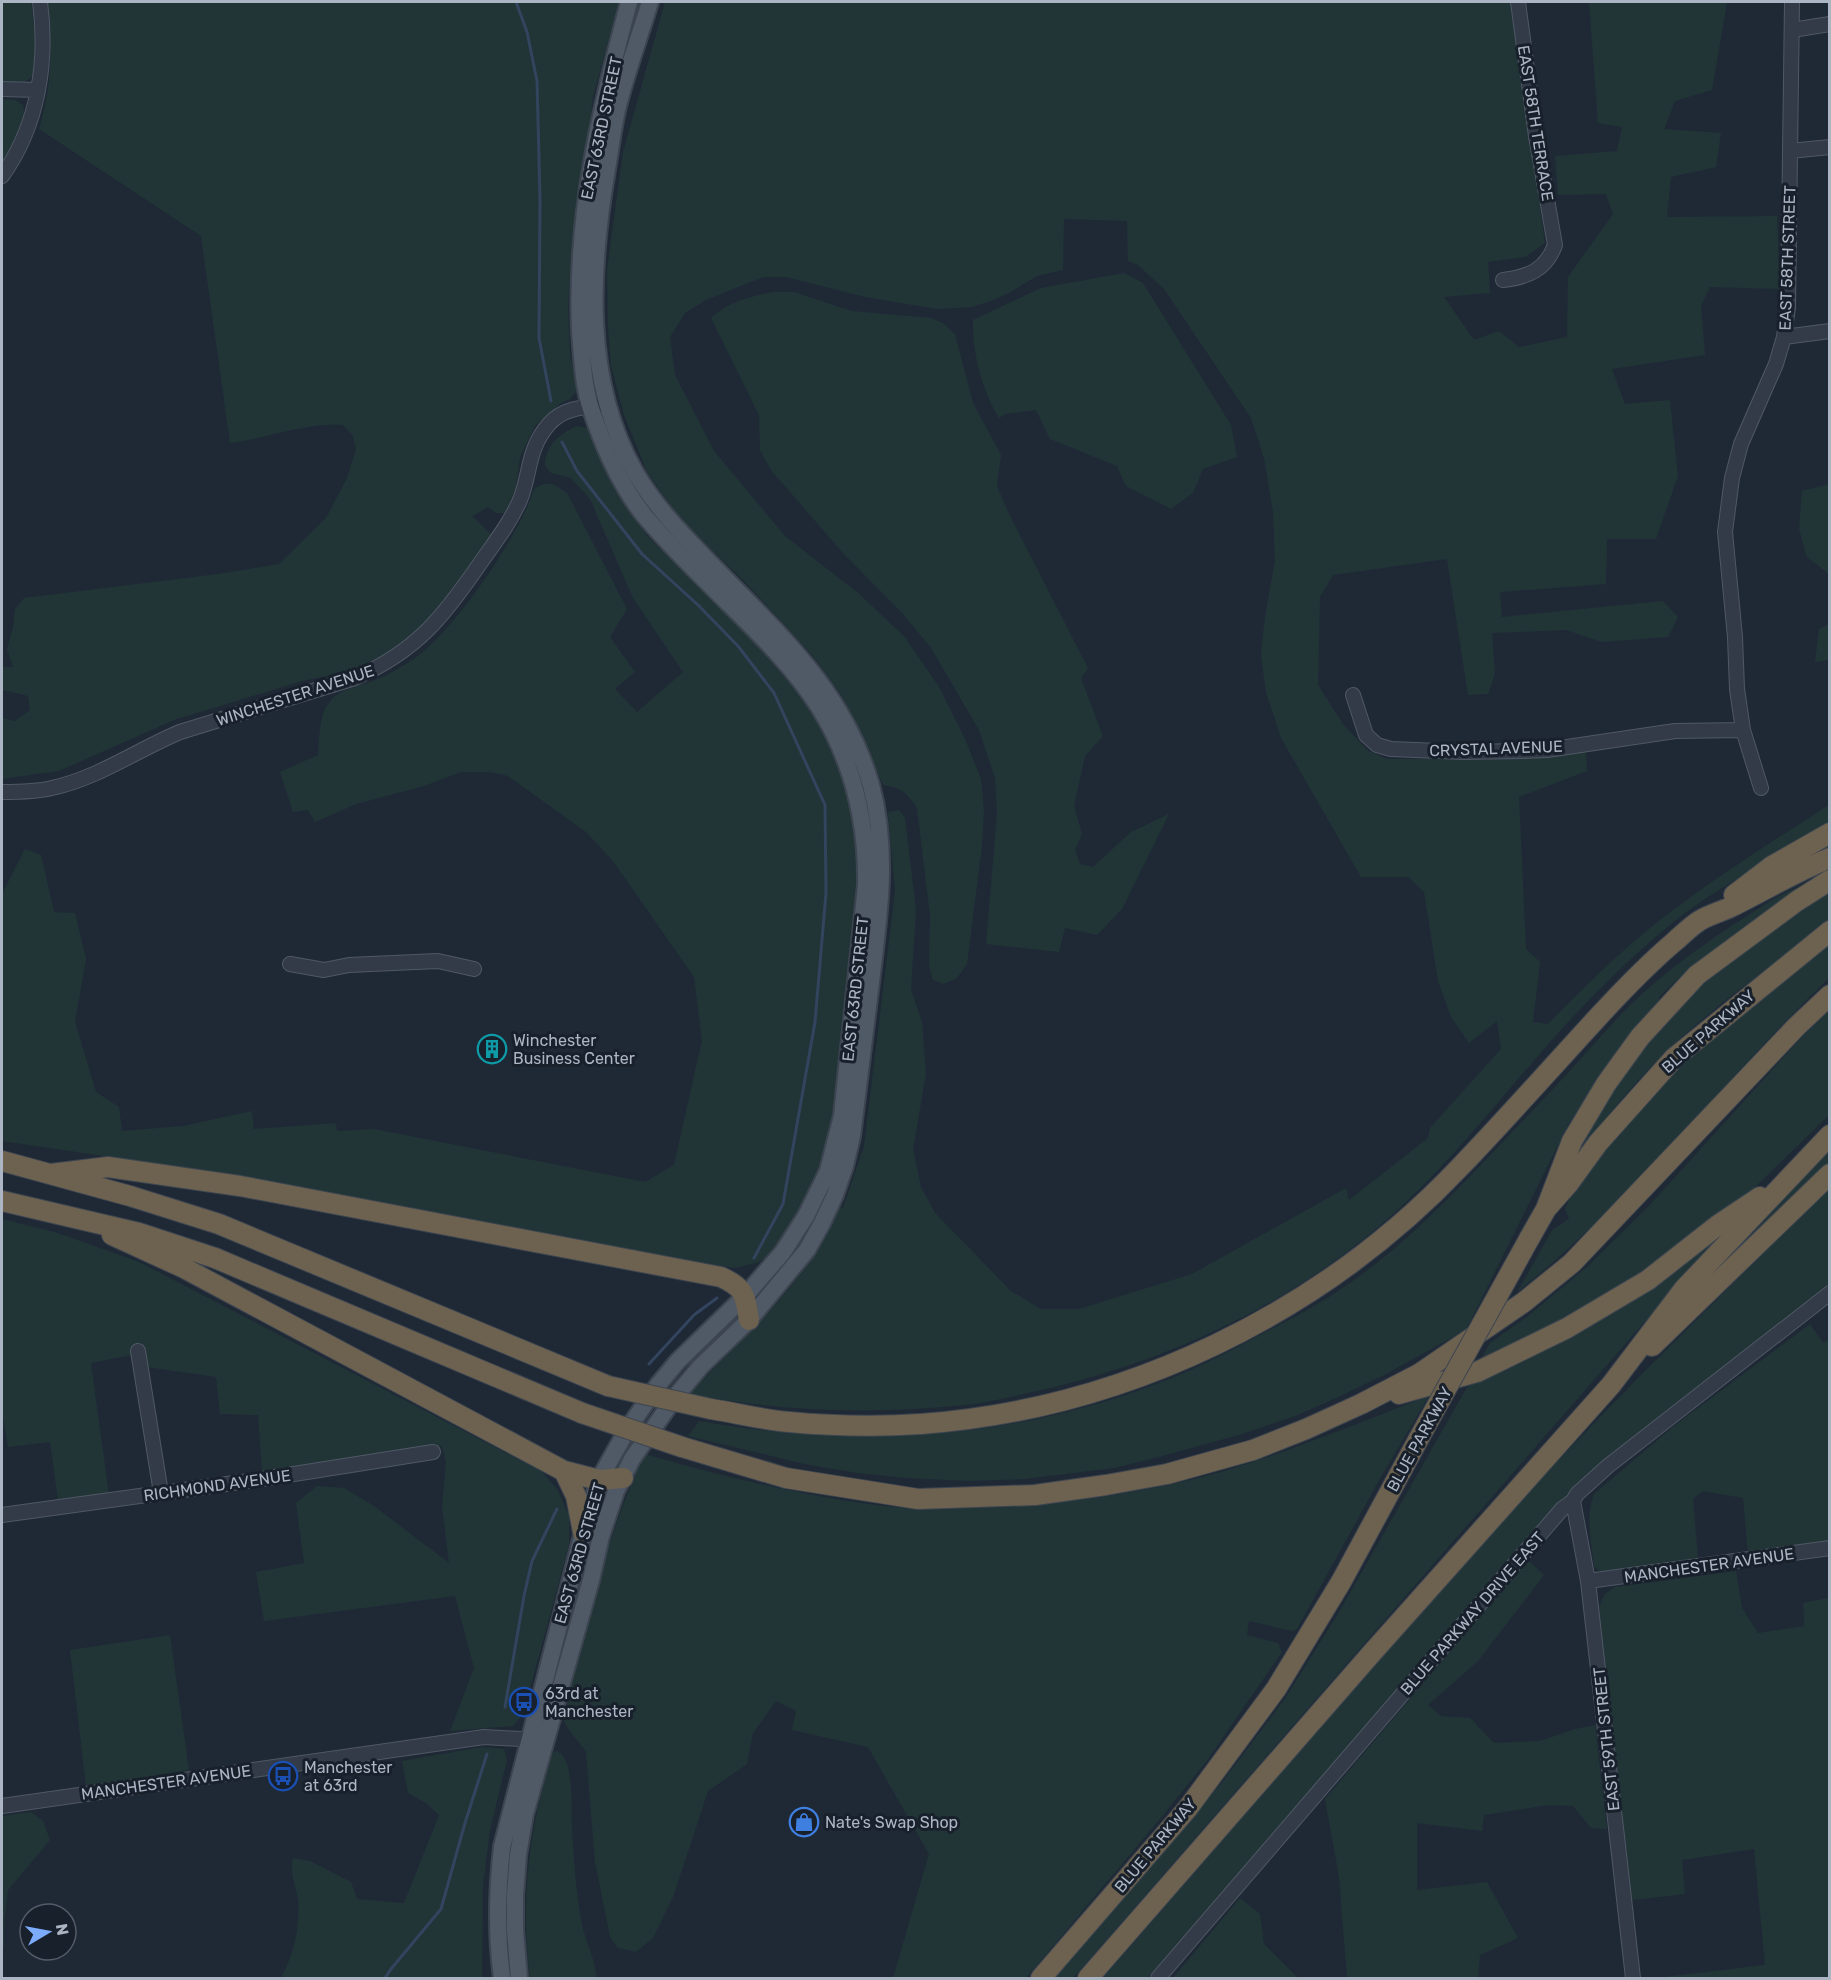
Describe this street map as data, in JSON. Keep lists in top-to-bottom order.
{
  "streets": {
    "highway": ["BLUE PARKWAY"],
    "main road": ["EAST 63RD STREET"],
    "street": [
      "EAST 58TH TERRACE",
      "EAST 58TH STREET",
      "WINCHESTER AVENUE",
      "CRYSTAL AVENUE",
      "RICHMOND AVENUE",
      "MANCHESTER AVENUE",
      "BLUE PARKWAY DRIVE EAST",
      "EAST 59TH STREET"
    ]
  },
  "crossings": [
    ["EAST 63RD STREET", "WINCHESTER AVENUE"],
    ["EAST 63RD STREET", "MANCHESTER AVENUE"],
    ["EAST 58TH STREET", "CRYSTAL AVENUE"],
    ["MANCHESTER AVENUE", "EAST 59TH STREET"],
    ["BLUE PARKWAY DRIVE EAST", "EAST 59TH STREET"]
  ],
  "places": {
    "building": ["Winchester Business Center"],
    "bus stop": ["63rd at Manchester", "Manchester at 63rd"],
    "shop": ["Nate's Swap Shop"]
  },
  "north": "right"
}
